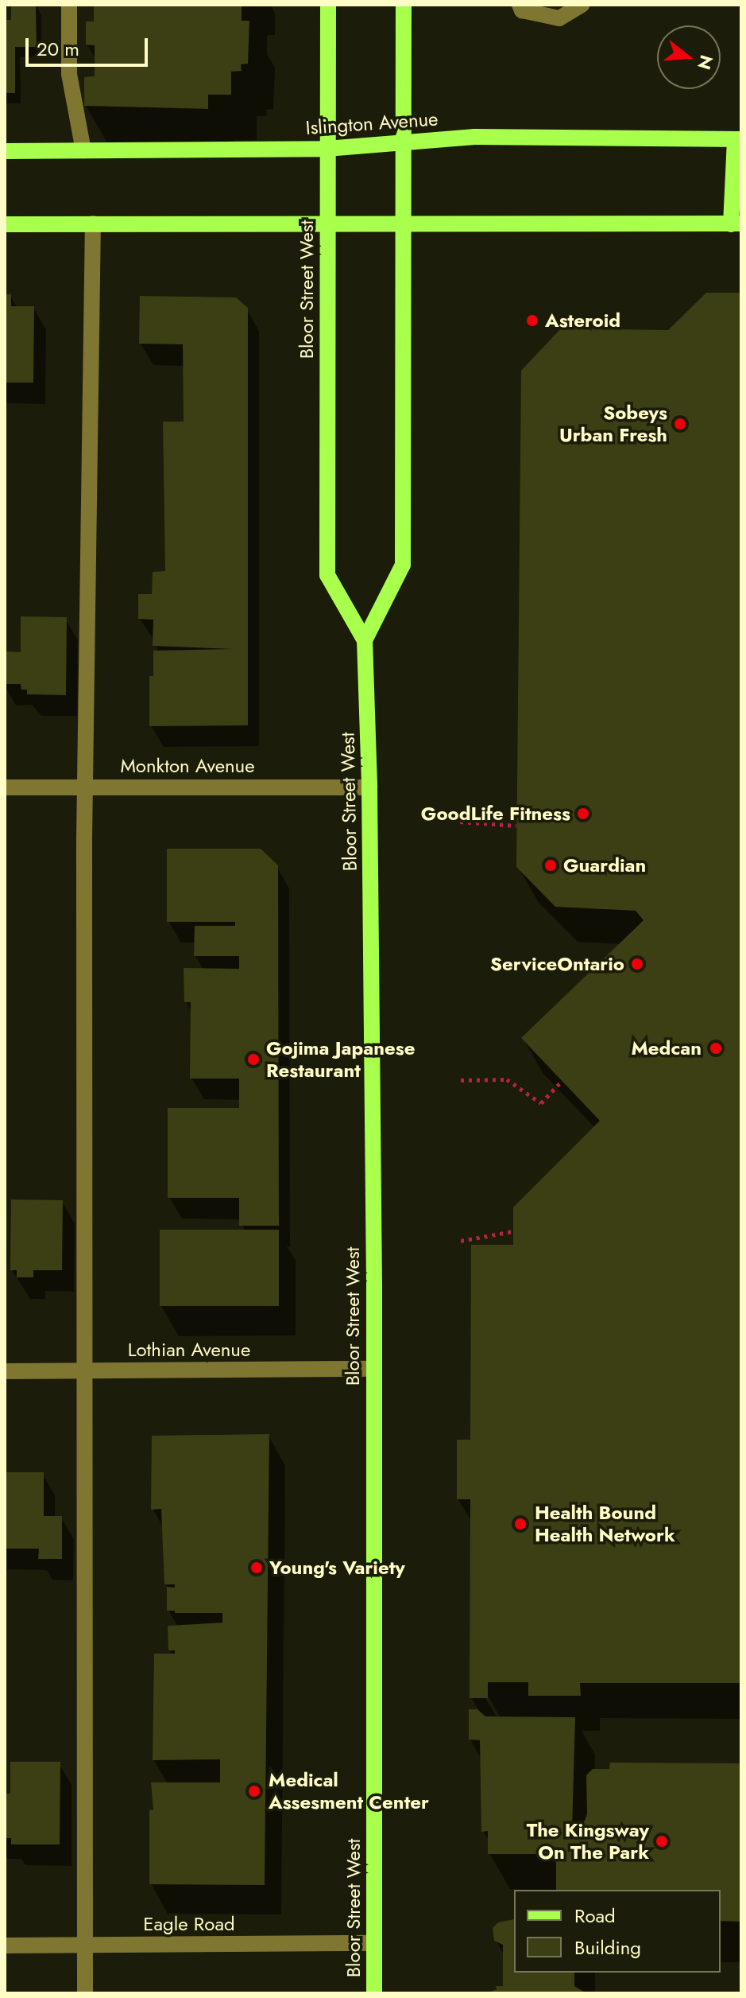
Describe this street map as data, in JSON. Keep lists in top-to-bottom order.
{
  "streets": {
    "main road": ["Islington Avenue", "Bloor Street West"],
    "street": ["Monkton Avenue", "Lothian Avenue", "Eagle Road"]
  },
  "crossings": [
    ["Islington Avenue", "Bloor Street West"],
    ["Bloor Street West", "Monkton Avenue"],
    ["Bloor Street West", "Lothian Avenue"],
    ["Bloor Street West", "Eagle Road"]
  ],
  "places": [
    "Asteroid",
    "Sobeys Urban Fresh",
    "GoodLife Fitness",
    "Guardian",
    "ServiceOntario",
    "Medcan",
    "Gojima Japanese Restaurant",
    "Health Bound Health Network",
    "Young's Variety",
    "Medical Assesment Center",
    "The Kingsway On The Park"
  ],
  "legend": ["Road", "Building"],
  "scale_bar": "20 m",
  "north": "right"
}
